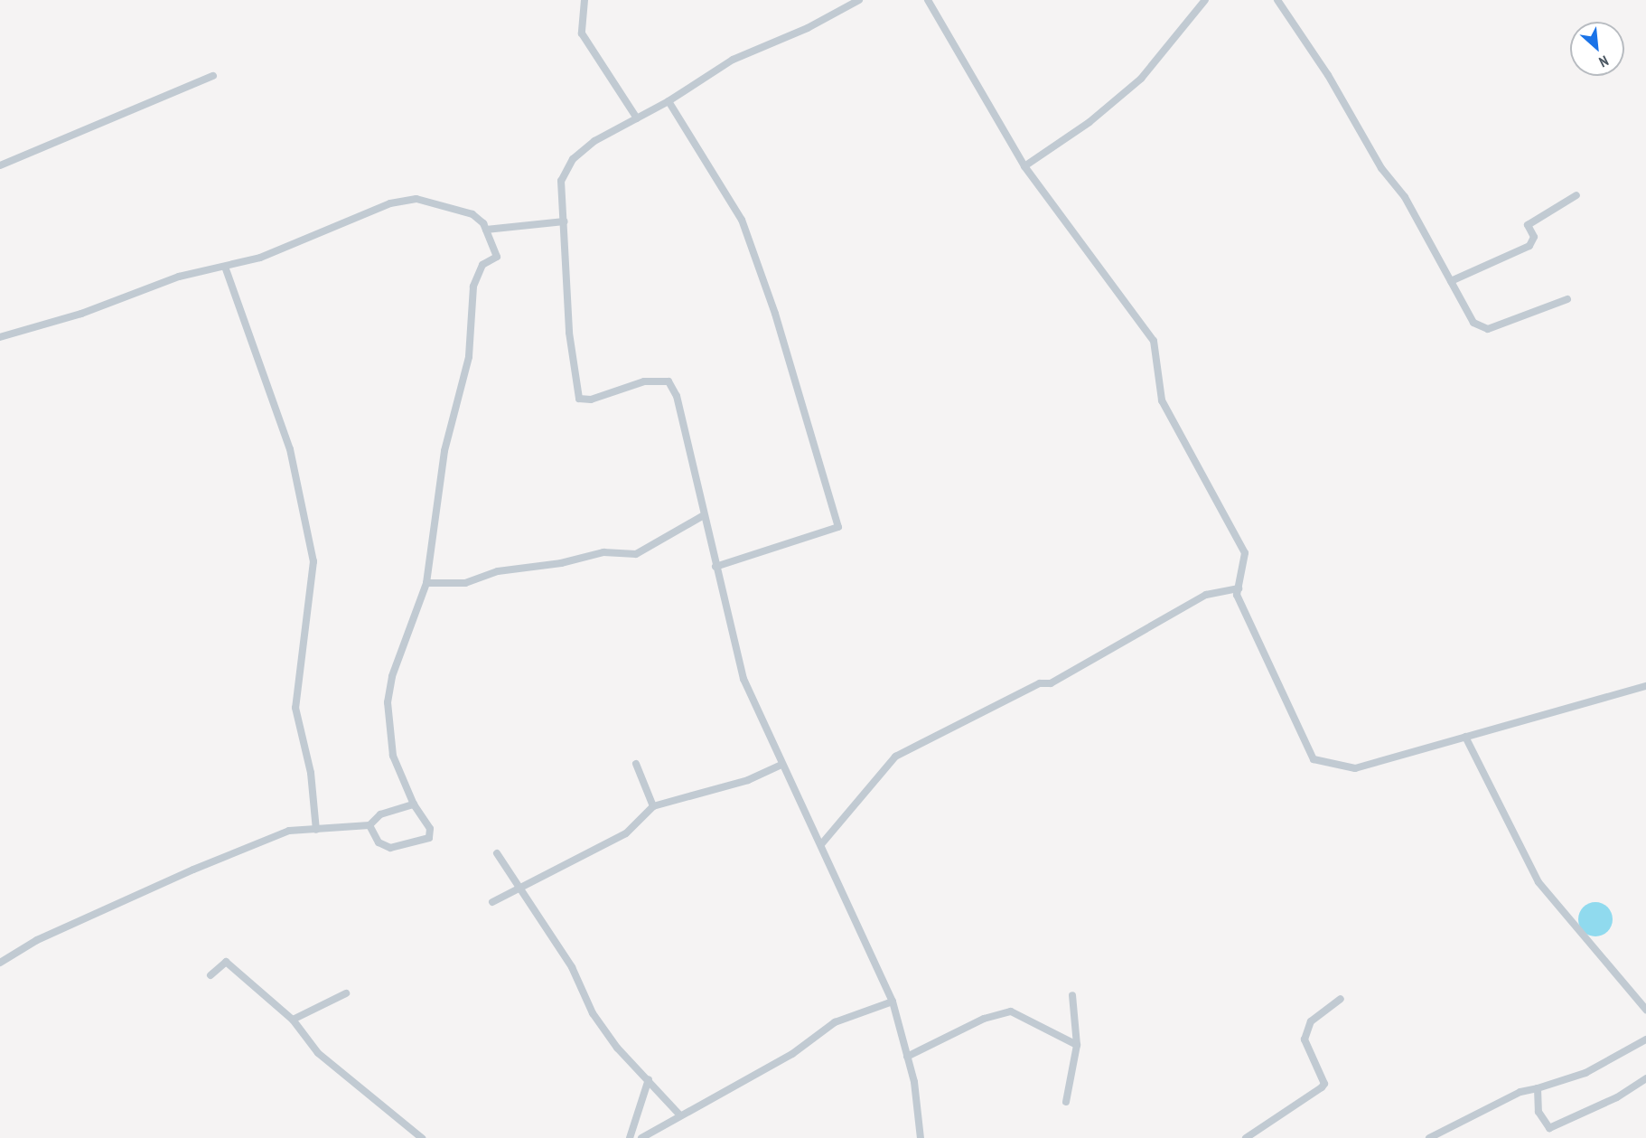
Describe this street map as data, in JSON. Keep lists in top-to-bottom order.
{
  "north": "bottom right"
}
